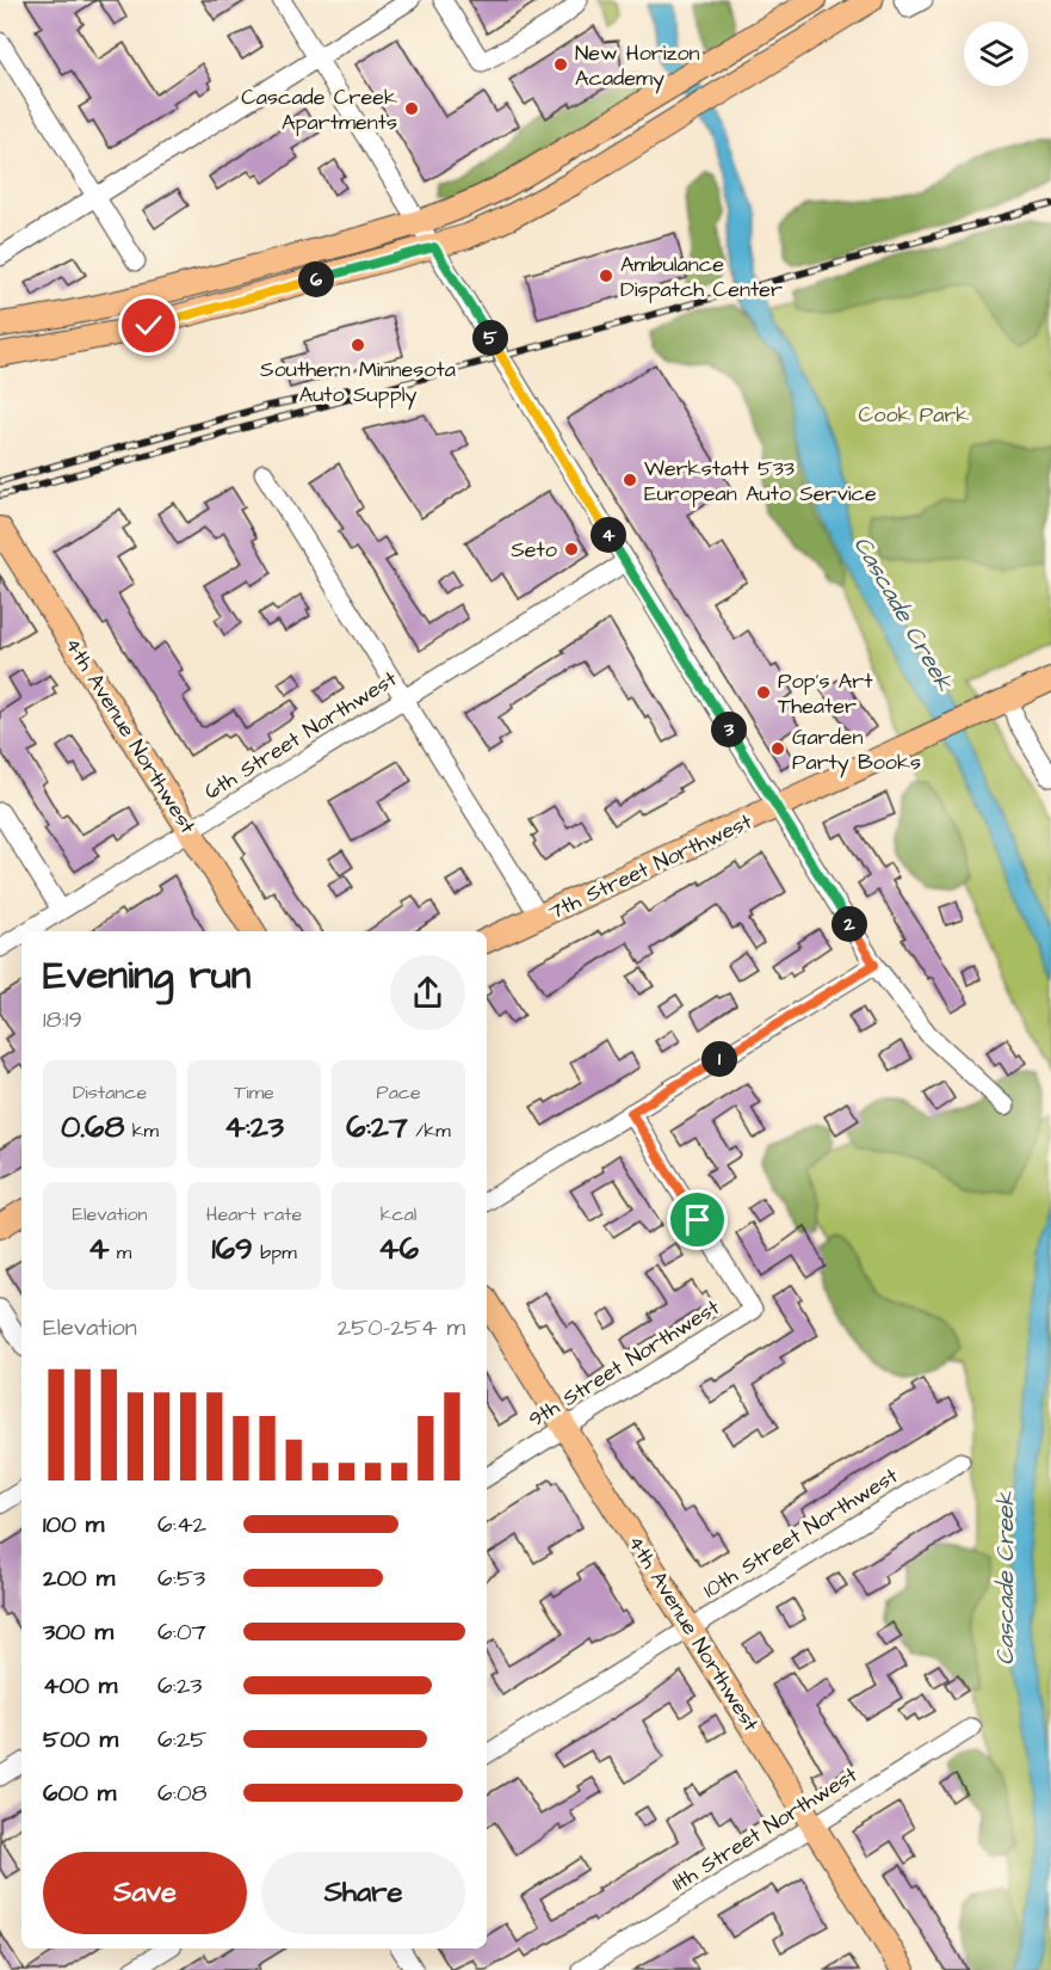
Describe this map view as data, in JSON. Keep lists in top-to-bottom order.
{
  "streets": {
    "main road": ["4th Avenue Northwest", "7th Street Northwest"],
    "street": [
      "6th Street Northwest",
      "9th Street Northwest",
      "10th Street Northwest",
      "11th Street Northwest"
    ]
  },
  "crossings": [
    ["4th Avenue Northwest", "6th Street Northwest"],
    ["4th Avenue Northwest", "9th Street Northwest"],
    ["4th Avenue Northwest", "10th Street Northwest"],
    ["4th Avenue Northwest", "11th Street Northwest"]
  ],
  "water": ["Cascade Creek"],
  "parks": ["Cook Park"],
  "places": [
    "New Horizon Academy",
    "Cascade Creek Apartments",
    "Ambulance Dispatch Center",
    "Southern Minnesota Auto Supply",
    "Werkstatt 533 European Auto Service",
    "Seto",
    "Pop's Art Theater",
    "Garden Party Books"
  ],
  "page": {
    "pins": [
      "6",
      "5",
      "4",
      "3",
      "2",
      "1"
    ],
    "heading": ["Evening run", "18:19"],
    "stats": [
      ["Distance", "0.68 km"],
      ["Time", "4:23"],
      ["Pace", "6:27 /km"],
      ["Elevation", "4 m"],
      ["Heart rate", "169 bpm"],
      ["kcal", "46"]
    ],
    "chart": ["Elevation", "250–254 m"],
    "list": [
      {
        "name": "100 m",
        "note": "6:42"
      },
      {
        "name": "200 m",
        "note": "6:53"
      },
      {
        "name": "300 m",
        "note": "6:07"
      },
      {
        "name": "400 m",
        "note": "6:23"
      },
      {
        "name": "500 m",
        "note": "6:25"
      },
      {
        "name": "600 m",
        "note": "6:08"
      }
    ],
    "buttons": ["Save", "Share"]
  }
}
